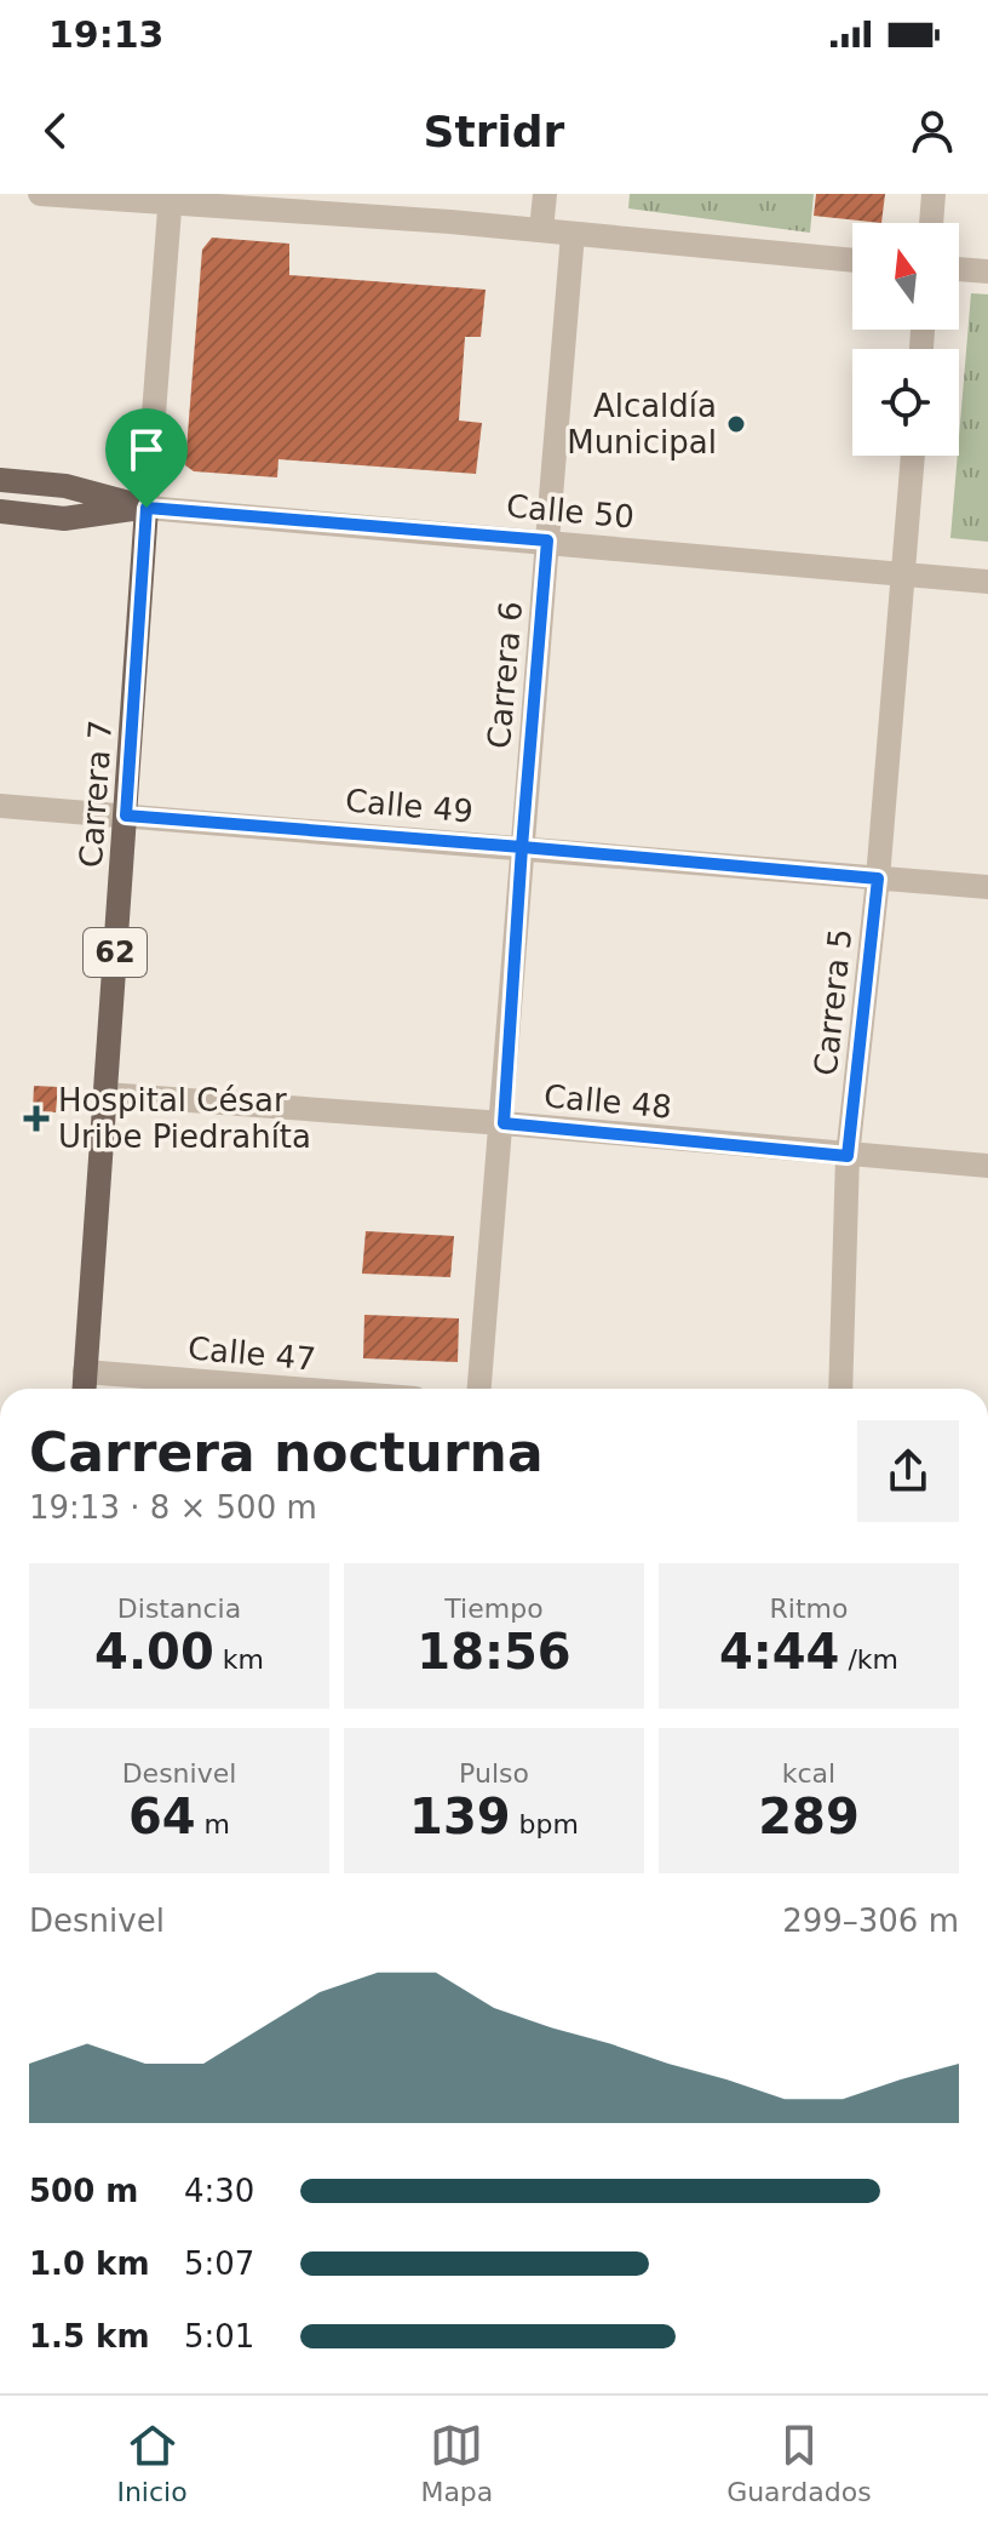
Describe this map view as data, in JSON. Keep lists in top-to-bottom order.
{
  "streets": {
    "main road": ["Calle 50", "Carrera 7", "62"],
    "street": [
      "Carrera 6",
      "Calle 49",
      "Carrera 5",
      "Calle 48",
      "Calle 47"
    ]
  },
  "crossings": [
    ["Calle 50", "Carrera 6"],
    ["Calle 50", "Carrera 7"],
    ["Calle 50", "Carrera 5"],
    ["Carrera 6", "Calle 49"],
    ["Carrera 6", "Calle 48"],
    ["Carrera 7", "Calle 49"],
    ["Carrera 7", "Calle 48"],
    ["Carrera 7", "Calle 47"],
    ["Calle 49", "Carrera 5"],
    ["Carrera 5", "Calle 48"]
  ],
  "places": {
    "other": ["Alcaldía Municipal"],
    "health": ["Hospital César Uribe Piedrahíta"]
  },
  "north": "top",
  "page": {
    "status": "19:13",
    "header": "Stridr",
    "heading": ["Carrera nocturna", "19:13 · 8 × 500 m"],
    "stats": [
      ["Distancia", "4.00 km"],
      ["Tiempo", "18:56"],
      ["Ritmo", "4:44 /km"],
      ["Desnivel", "64 m"],
      ["Pulso", "139 bpm"],
      ["kcal", "289"]
    ],
    "chart": ["Desnivel", "299–306 m"],
    "list": [
      {
        "name": "500 m",
        "note": "4:30"
      },
      {
        "name": "1.0 km",
        "note": "5:07"
      },
      {
        "name": "1.5 km",
        "note": "5:01"
      }
    ],
    "tabs": ["Inicio", "Mapa", "Guardados"]
  }
}
